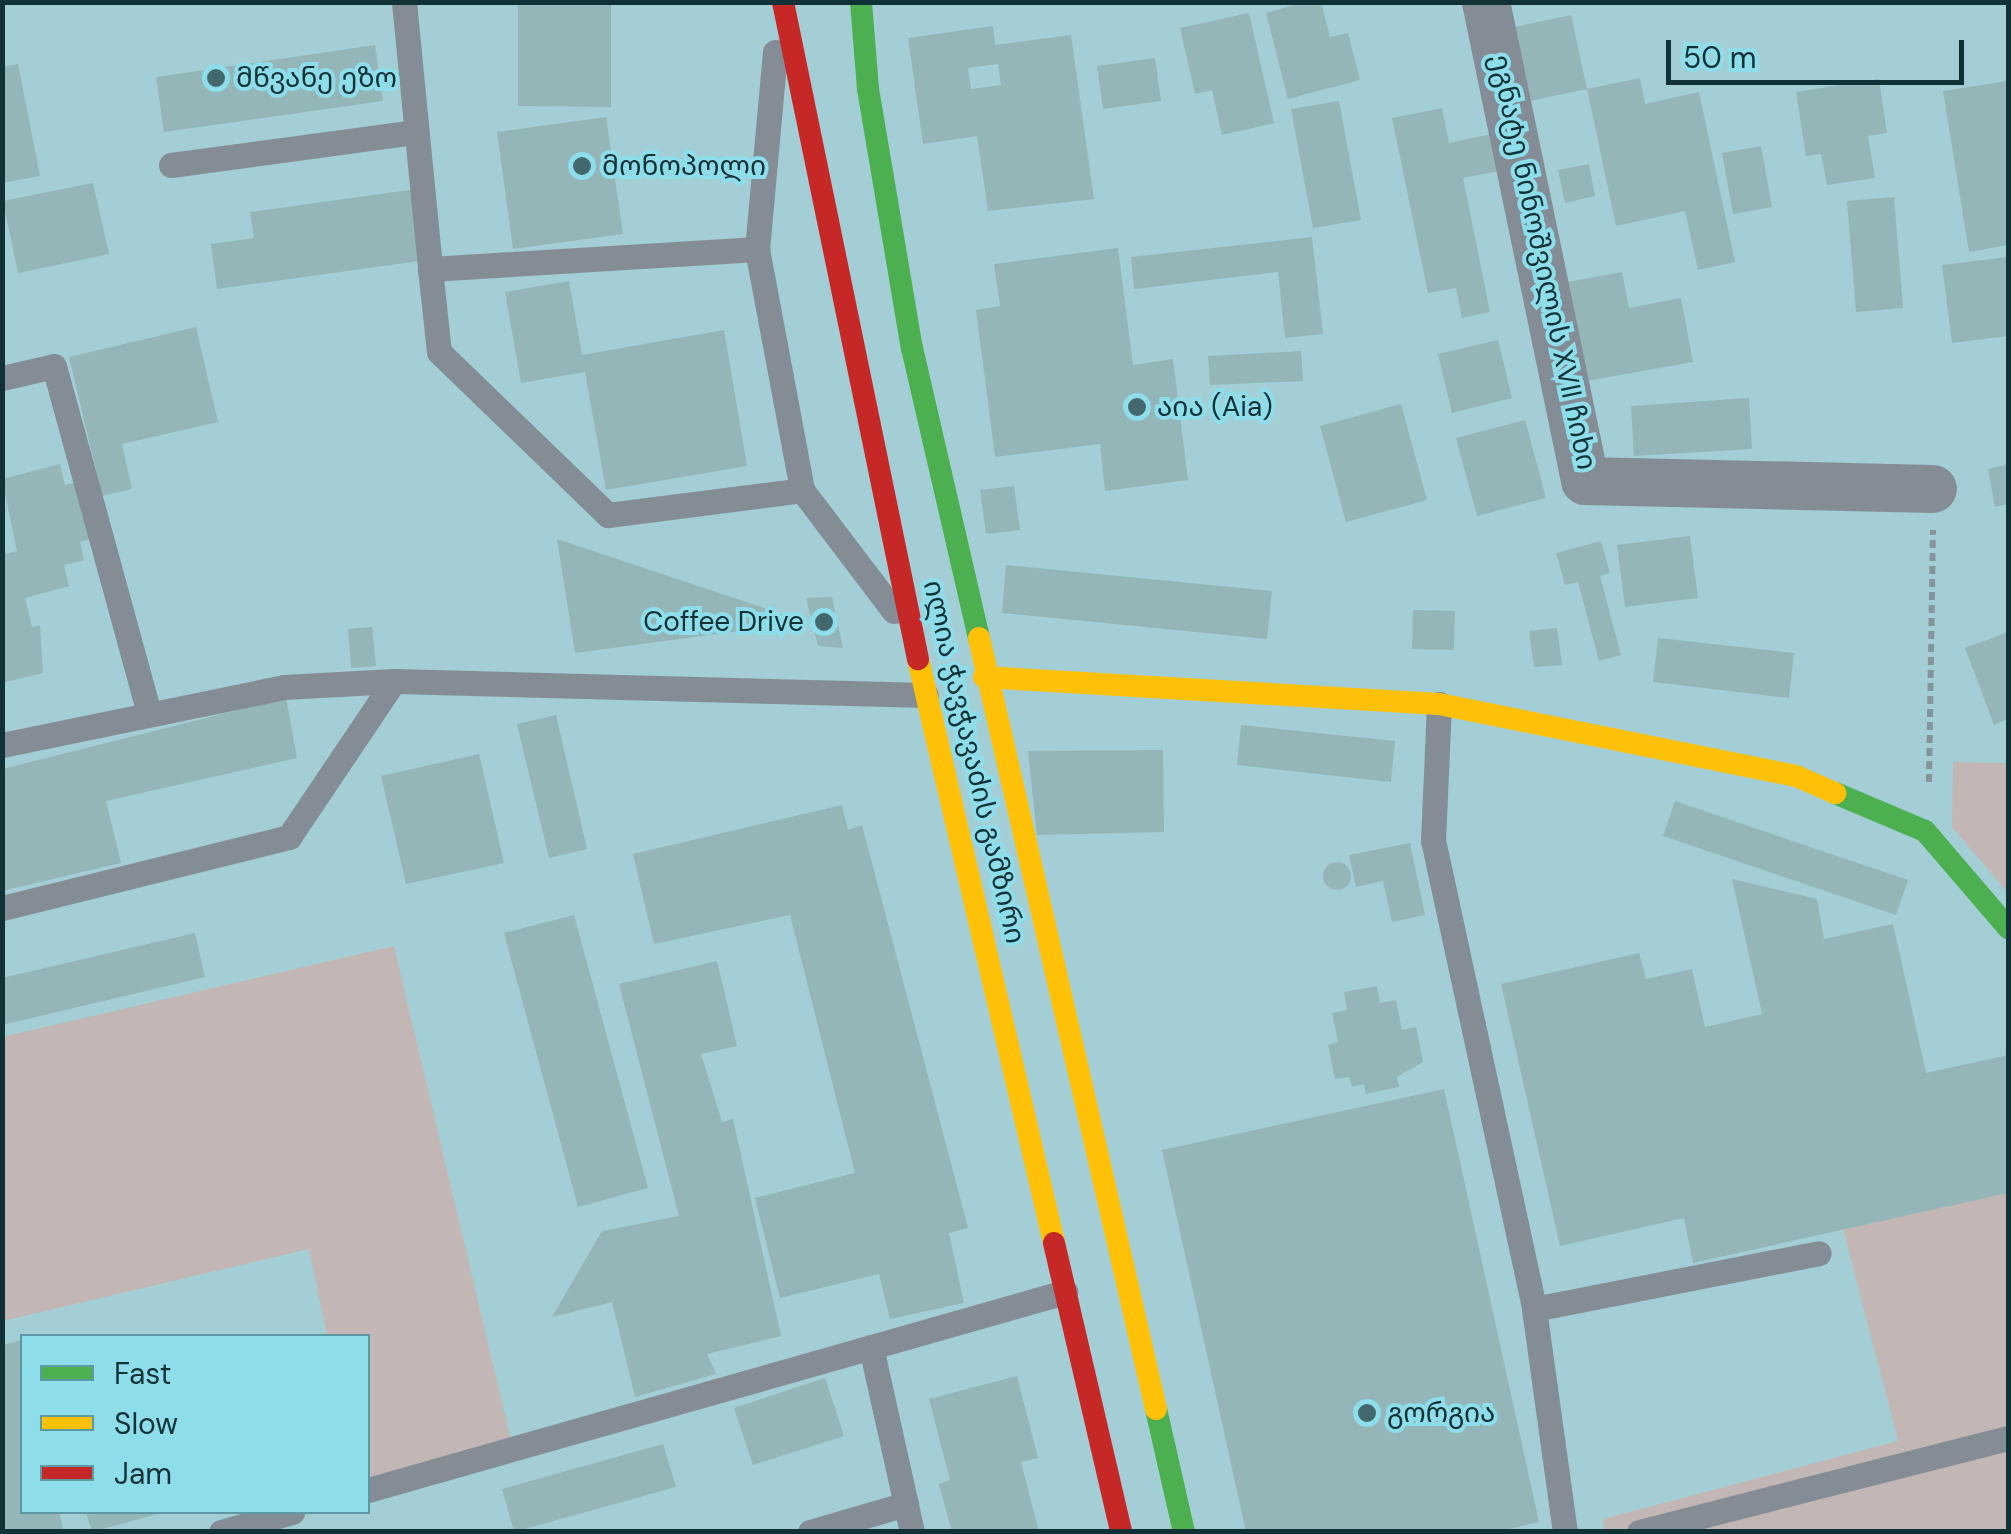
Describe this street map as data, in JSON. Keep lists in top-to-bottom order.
{
  "streets": {
    "main road": ["ილია ჭავჭავაძის გამზირი"],
    "street": ["ეგნატე ნინოშვილის XVII ჩიხი"]
  },
  "places": [
    "მწვანე ეზო",
    "მონოპოლი",
    "აია (Aia)",
    "Coffee Drive",
    "გორგია"
  ],
  "legend": ["Fast", "Slow", "Jam"],
  "scale_bar": "50 m"
}
